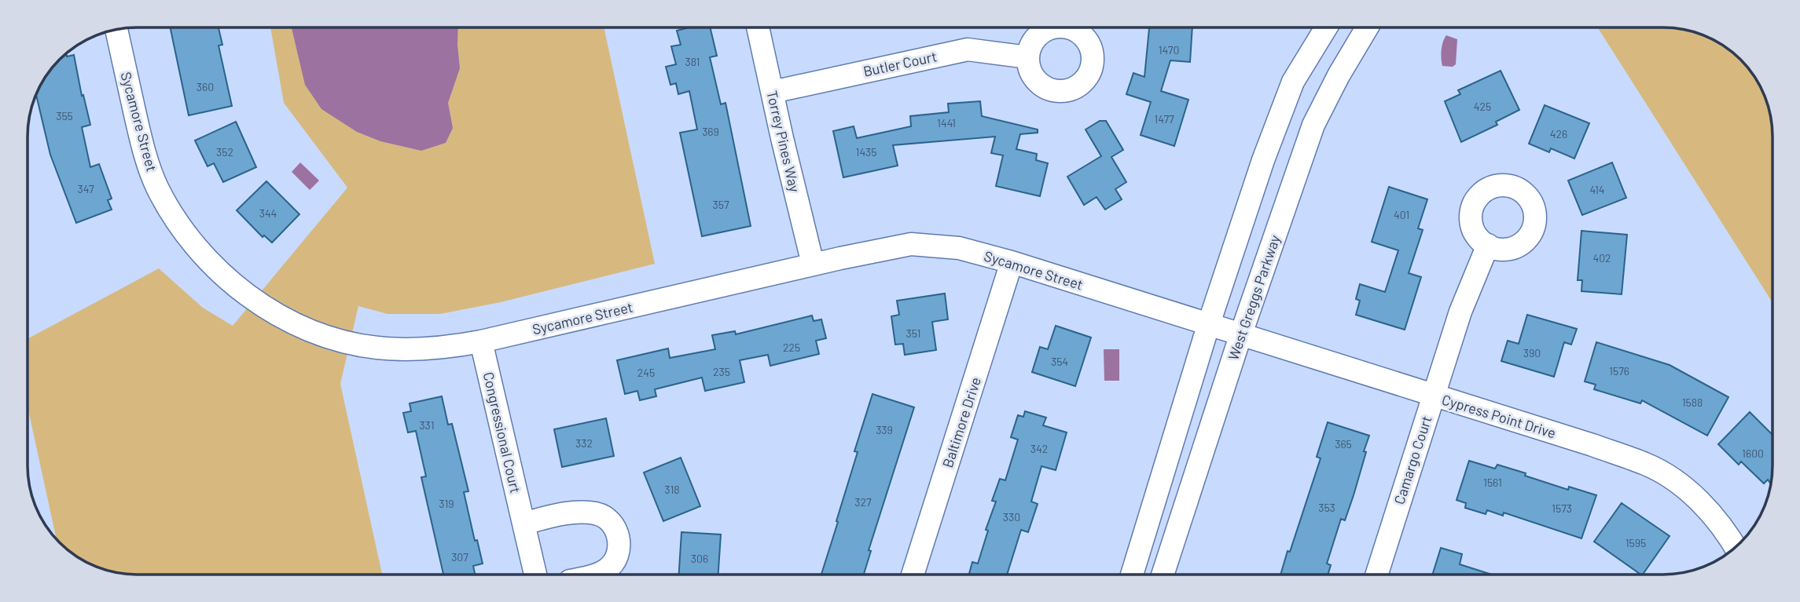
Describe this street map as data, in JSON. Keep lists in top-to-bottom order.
{
  "streets": {
    "street": [
      "Butler Court",
      "Sycamore Street",
      "Torrey Pines Way",
      "West Greggs Parkway",
      "Cypress Point Drive",
      "Baltimore Drive",
      "Congressional Court",
      "Camargo Court"
    ]
  },
  "crossings": [
    ["Butler Court", "Torrey Pines Way"],
    ["Sycamore Street", "Torrey Pines Way"],
    ["Sycamore Street", "West Greggs Parkway"],
    ["Sycamore Street", "Cypress Point Drive"],
    ["Sycamore Street", "Baltimore Drive"],
    ["Sycamore Street", "Congressional Court"],
    ["West Greggs Parkway", "Cypress Point Drive"],
    ["Cypress Point Drive", "Camargo Court"]
  ],
  "house_numbers": [
    "1470",
    "381",
    "360",
    "425",
    "355",
    "1477",
    "1441",
    "369",
    "426",
    "352",
    "1435",
    "347",
    "414",
    "357",
    "344",
    "401",
    "402",
    "351",
    "225",
    "390",
    "354",
    "1576",
    "235",
    "245",
    "1588",
    "331",
    "339",
    "332",
    "365",
    "342",
    "1600",
    "1561",
    "318",
    "327",
    "319",
    "353",
    "1573",
    "330",
    "1595",
    "307",
    "306"
  ]
}
